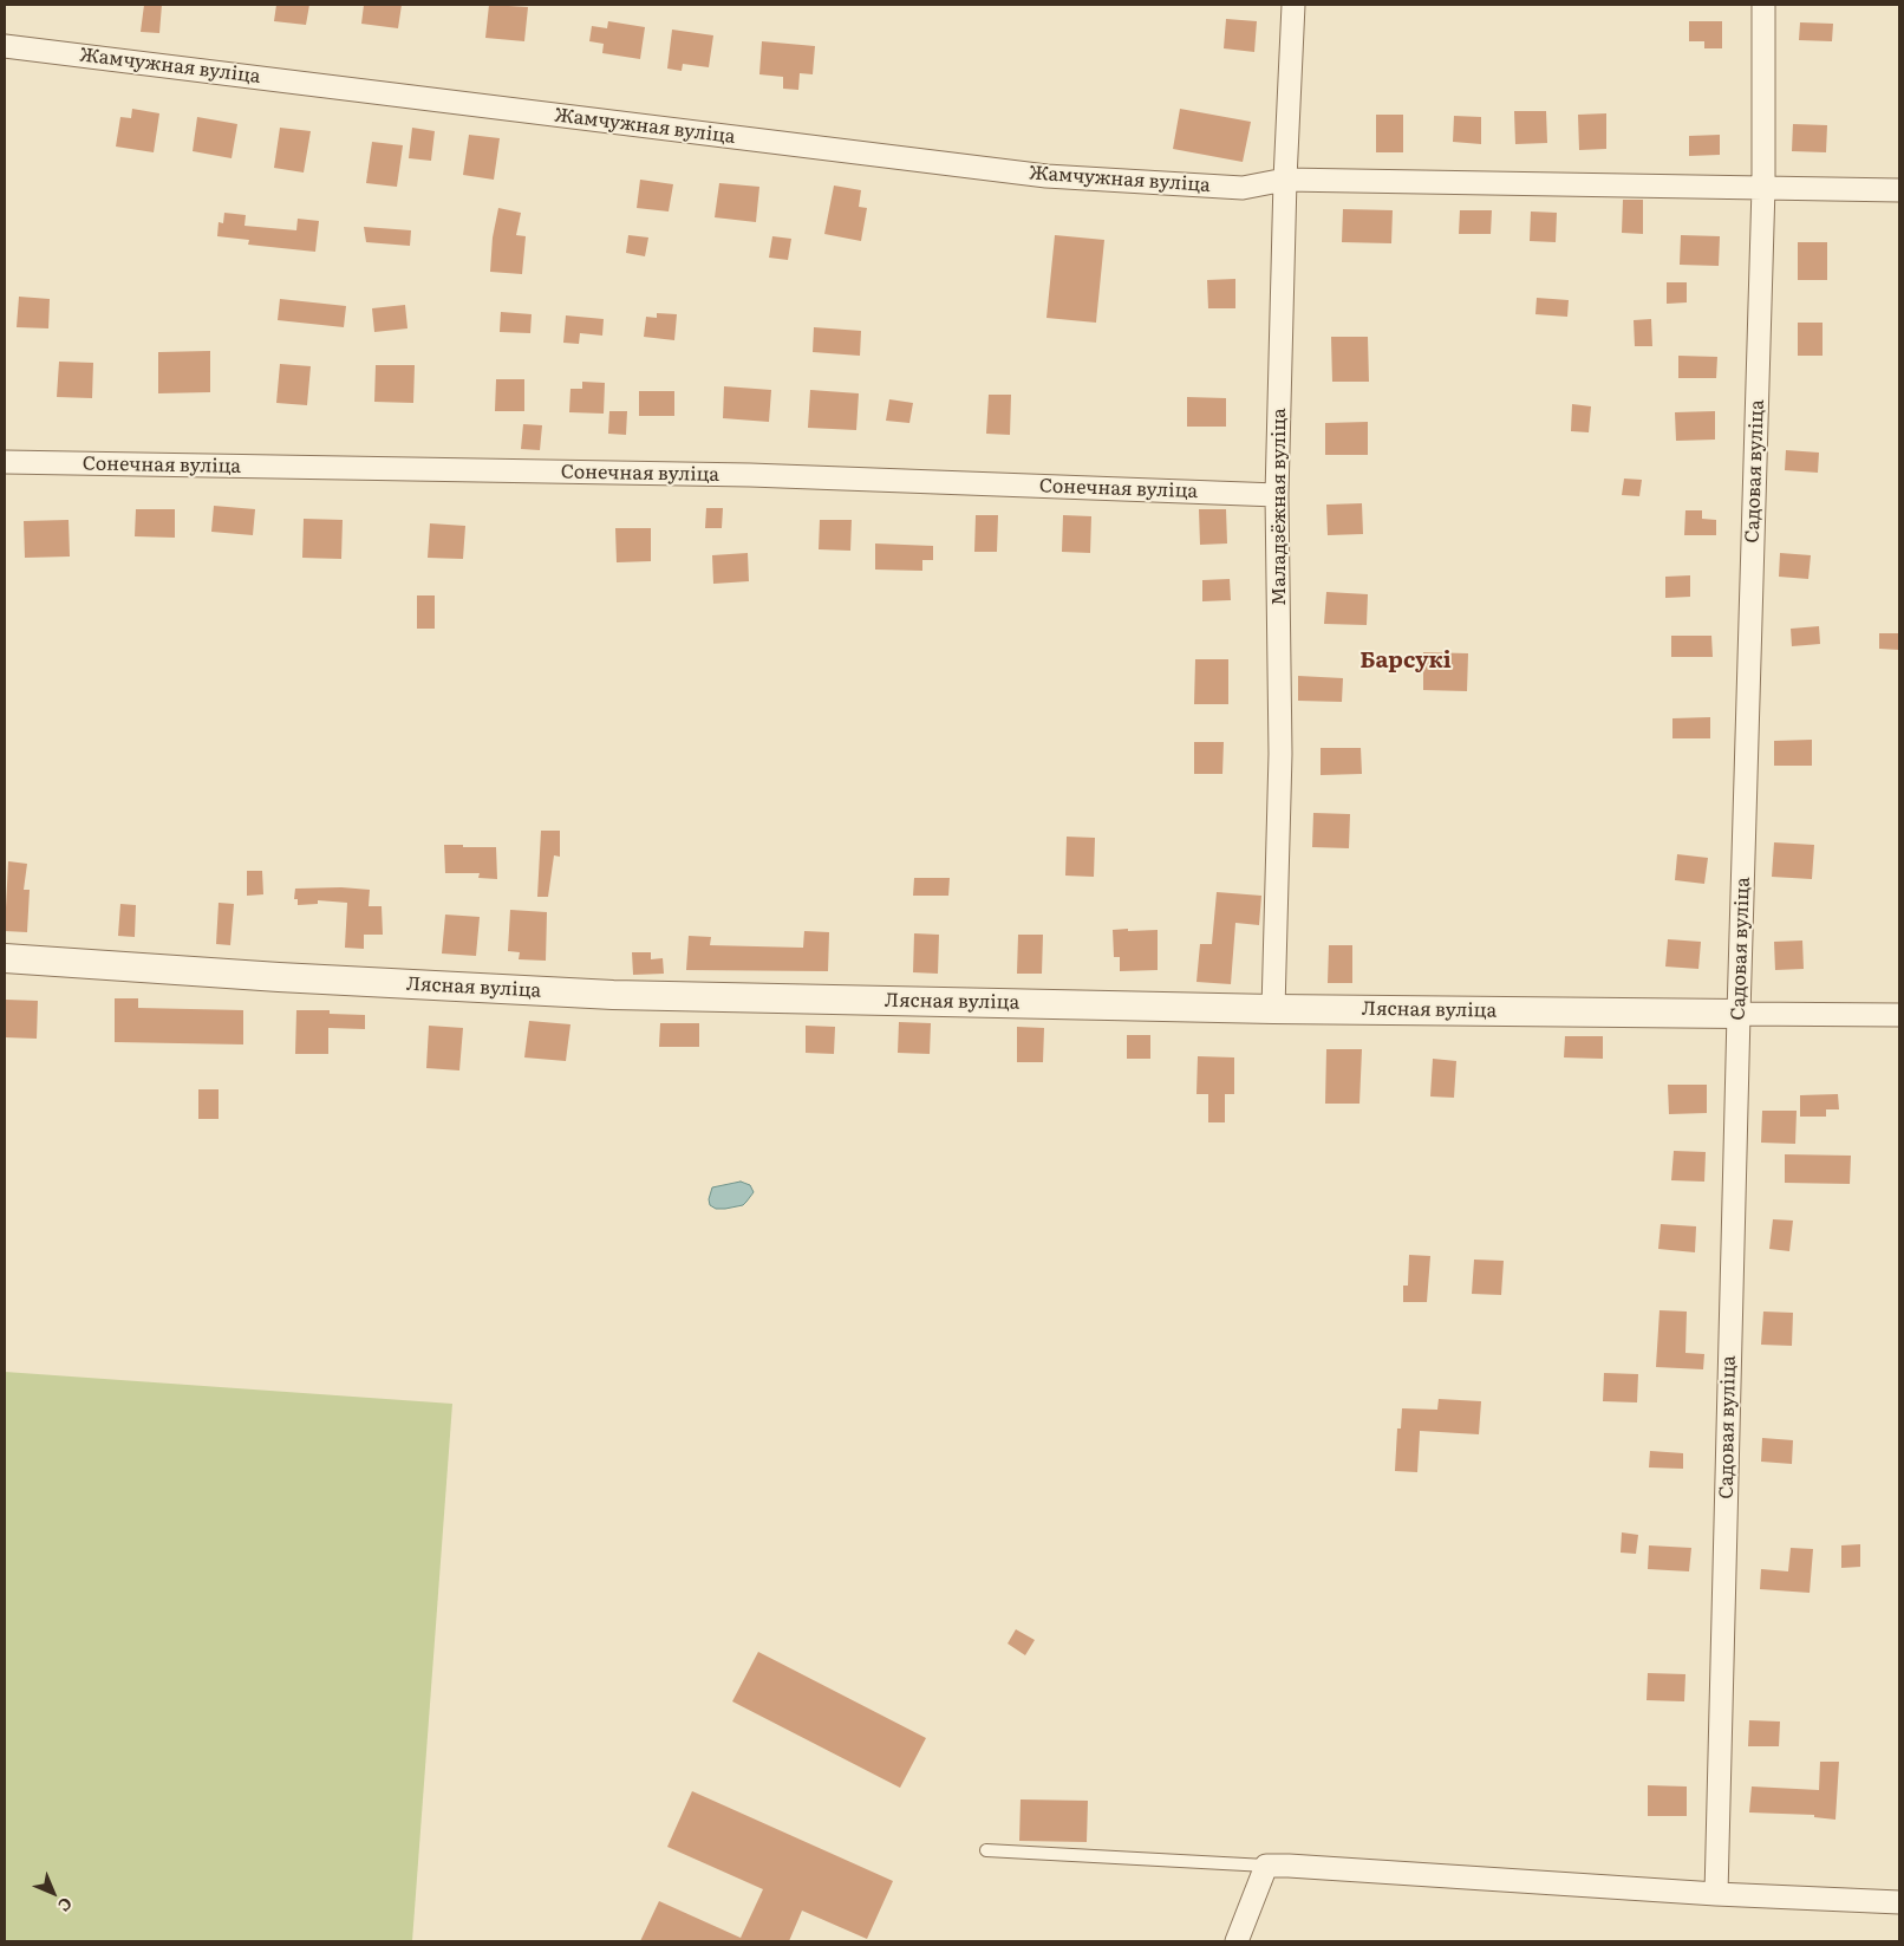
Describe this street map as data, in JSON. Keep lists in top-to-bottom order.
{
  "streets": {
    "street": [
      "Жамчужная вуліца",
      "Сонечная вуліца",
      "Садовая вуліца",
      "Маладзёжная вуліца",
      "Лясная вуліца"
    ]
  },
  "crossings": [
    ["Жамчужная вуліца", "Садовая вуліца"],
    ["Жамчужная вуліца", "Маладзёжная вуліца"],
    ["Сонечная вуліца", "Маладзёжная вуліца"],
    ["Садовая вуліца", "Лясная вуліца"],
    ["Маладзёжная вуліца", "Лясная вуліца"]
  ],
  "districts": ["Барсукі"],
  "north": "bottom right"
}
